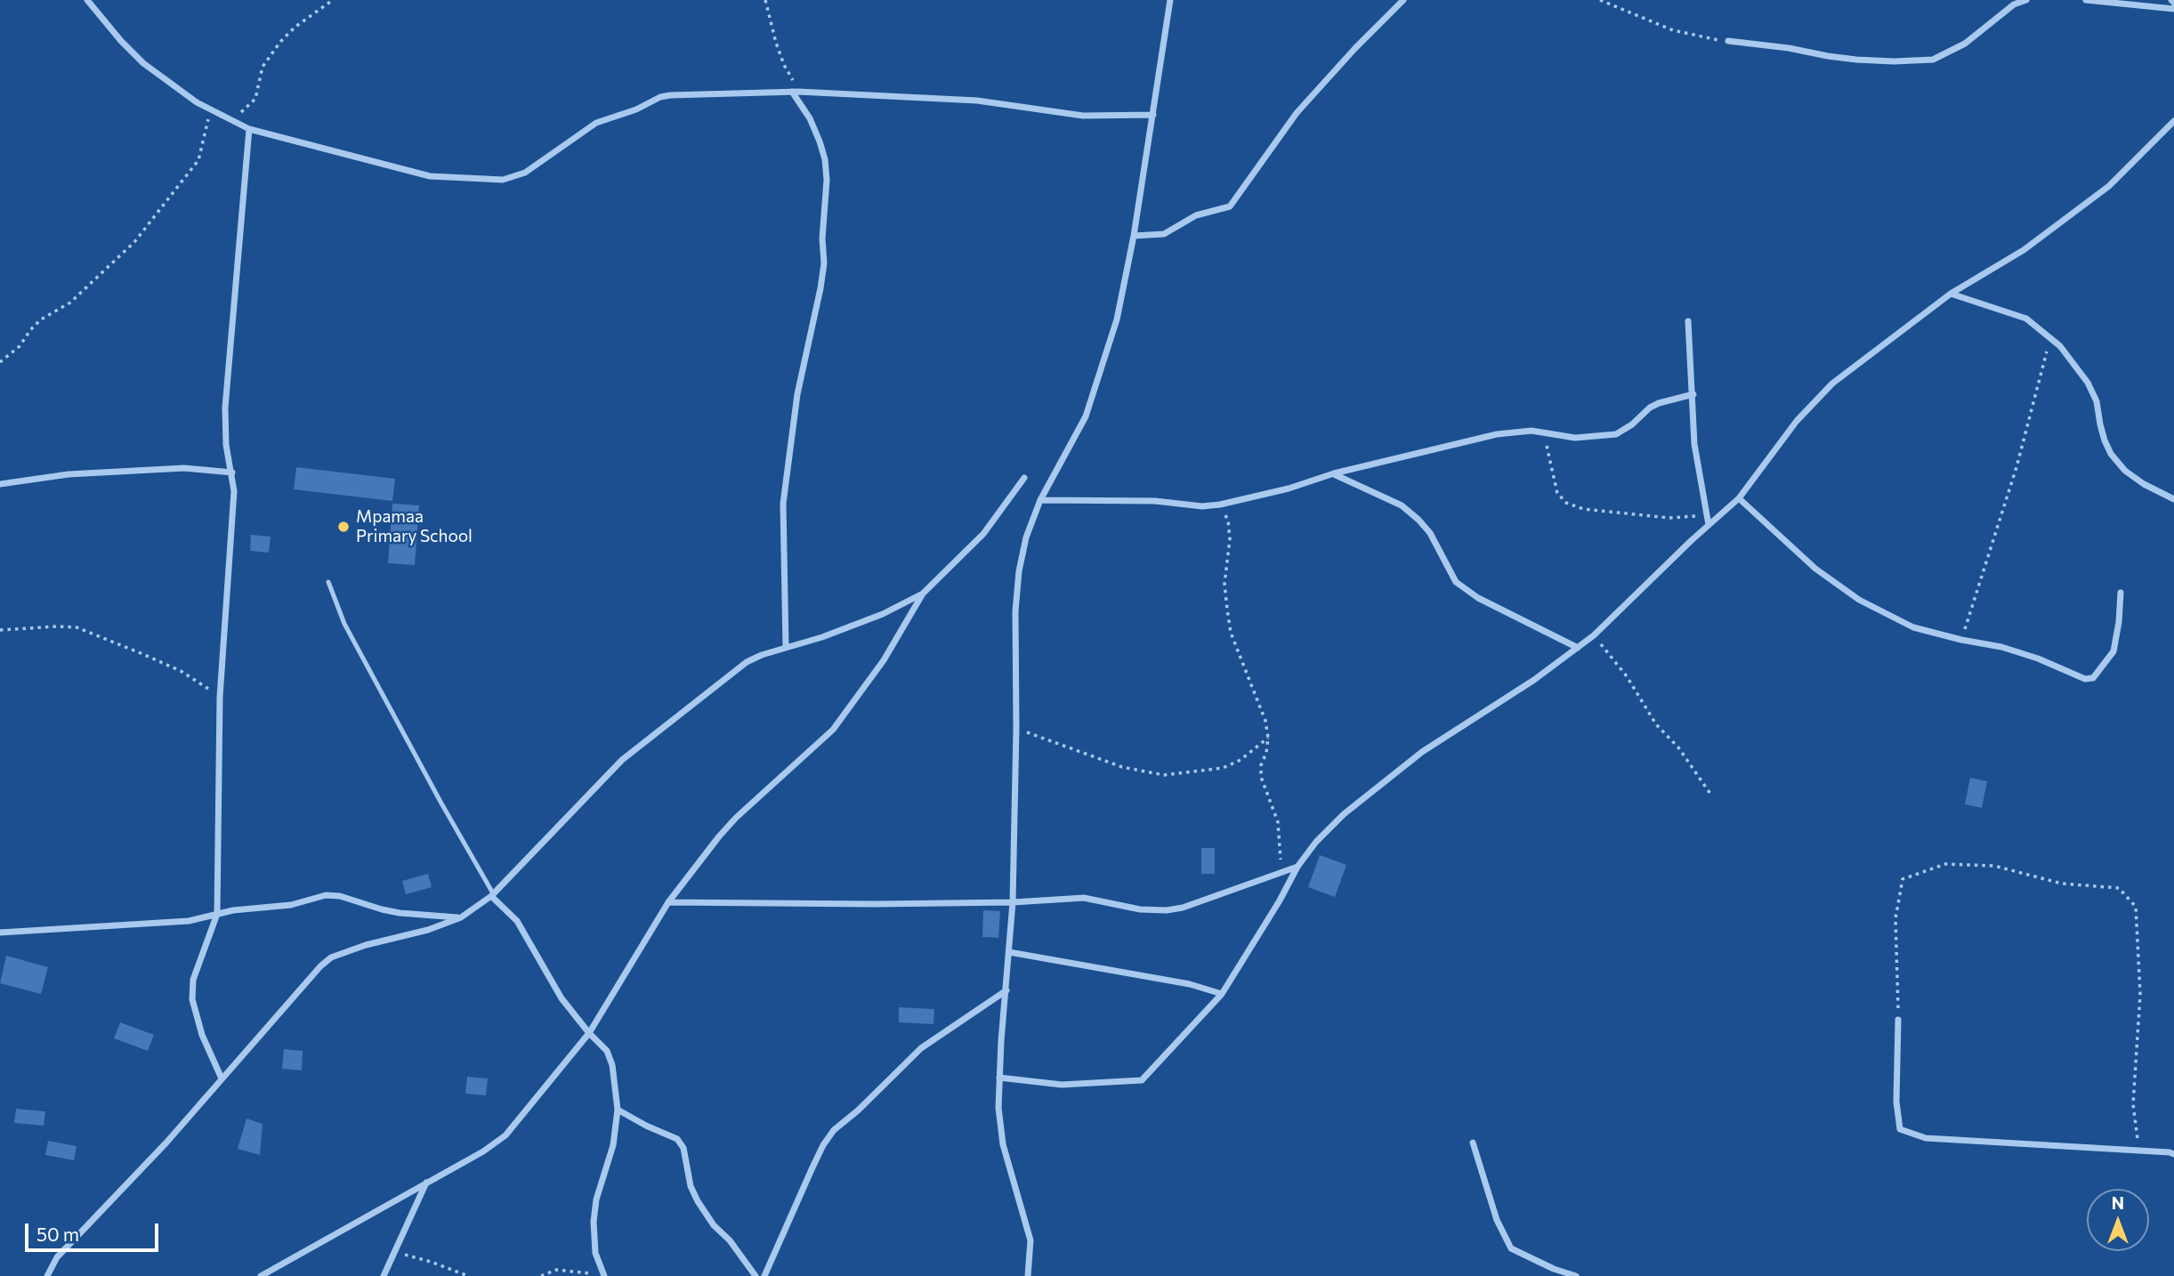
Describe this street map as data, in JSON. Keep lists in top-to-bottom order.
{
  "places": ["Mpamaa Primary School"],
  "scale_bar": "50 m",
  "north": "top"
}
